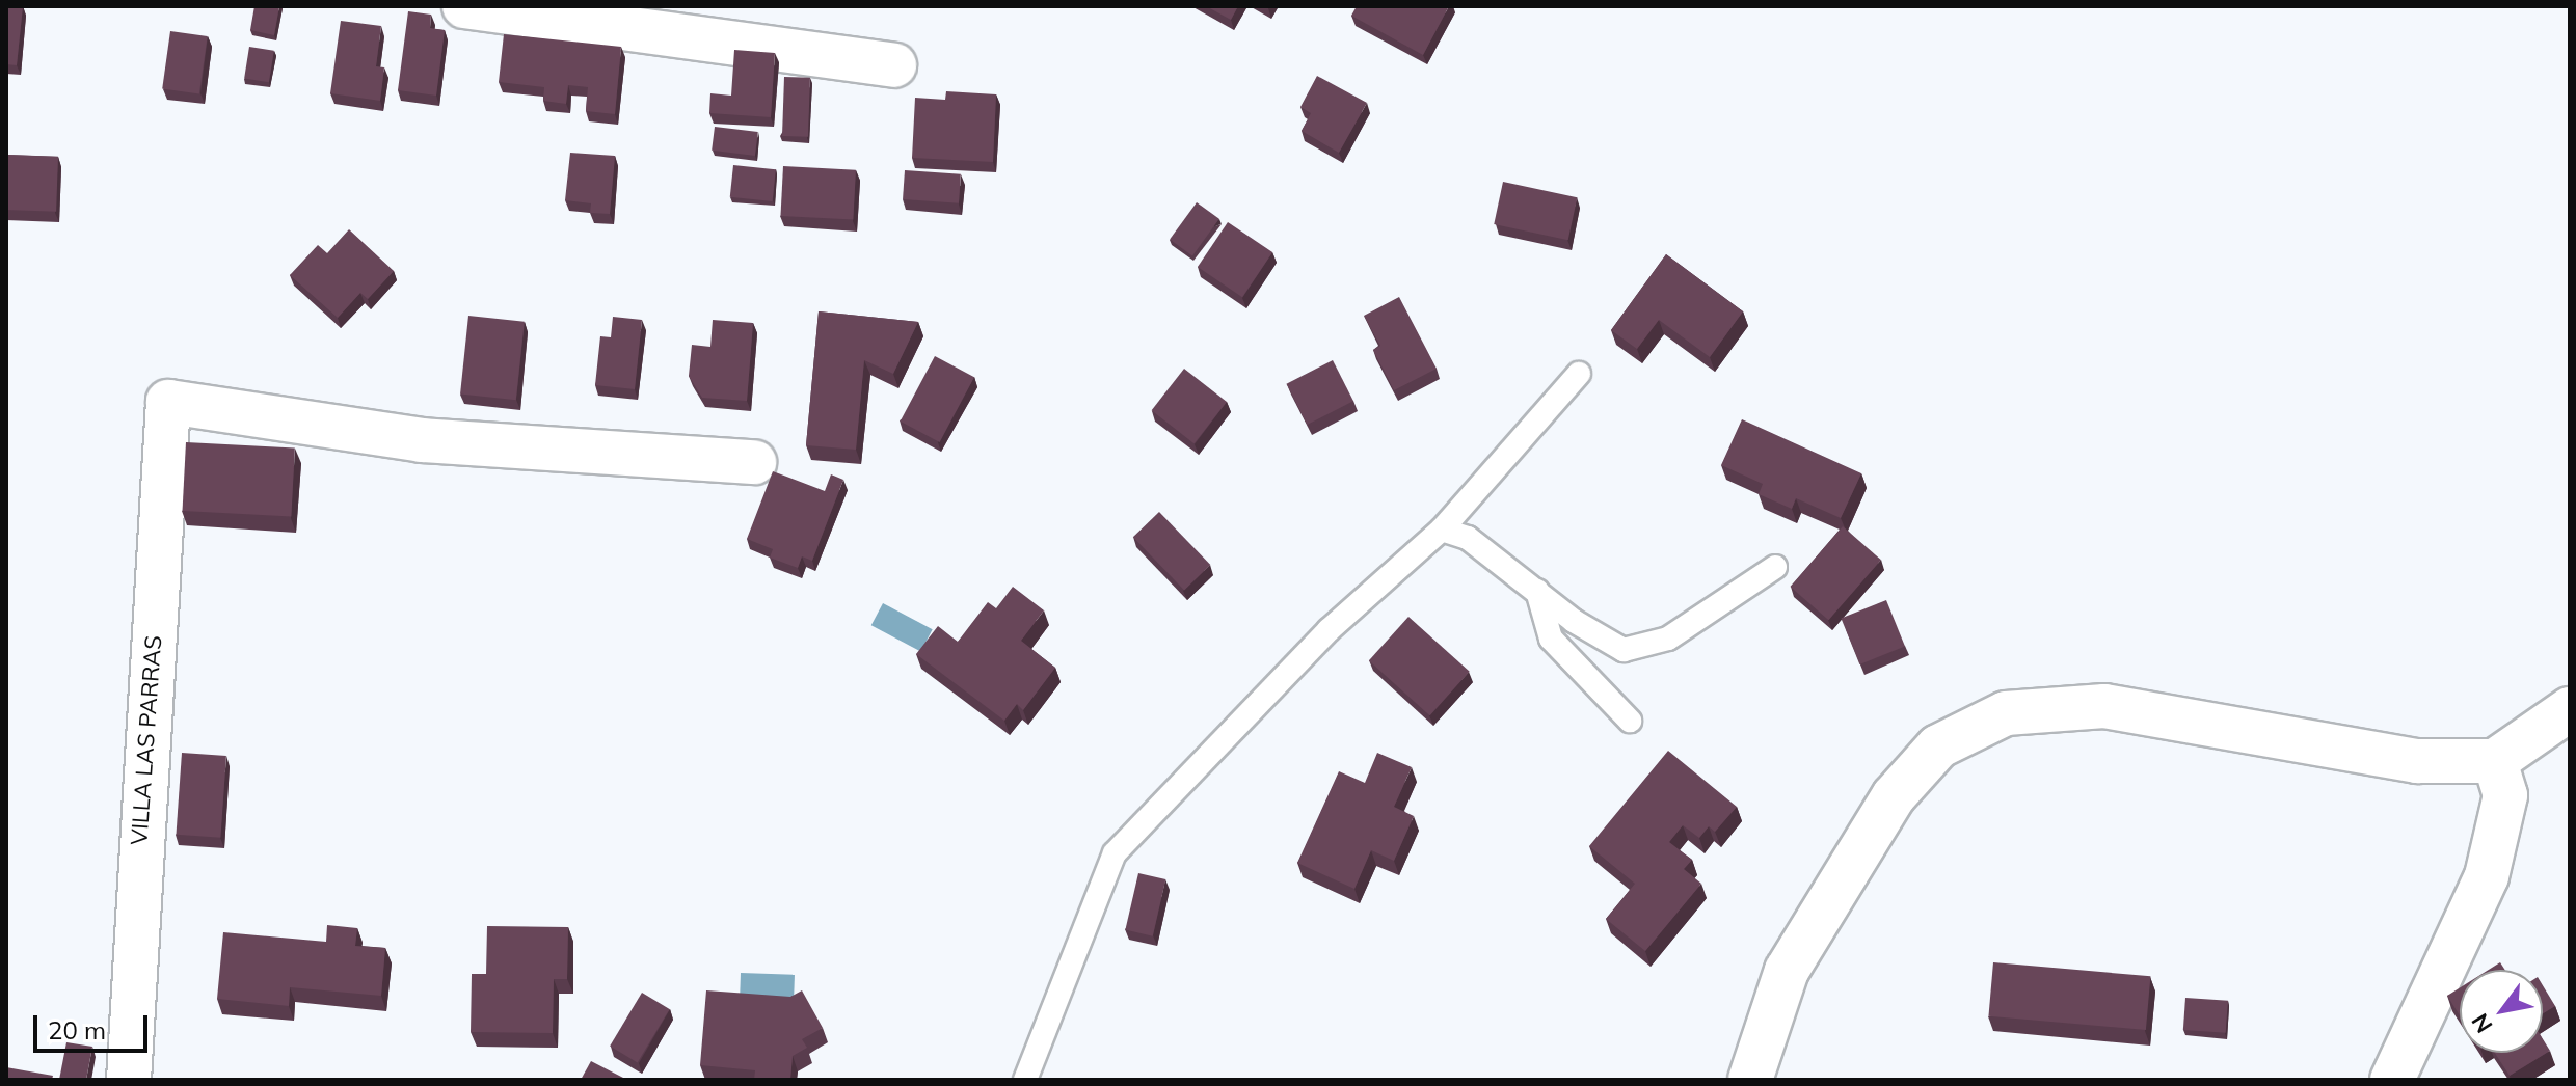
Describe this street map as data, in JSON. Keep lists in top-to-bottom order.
{
  "streets": {
    "street": ["VILLA LAS PARRAS"]
  },
  "scale_bar": "20 m",
  "north": "bottom left"
}
